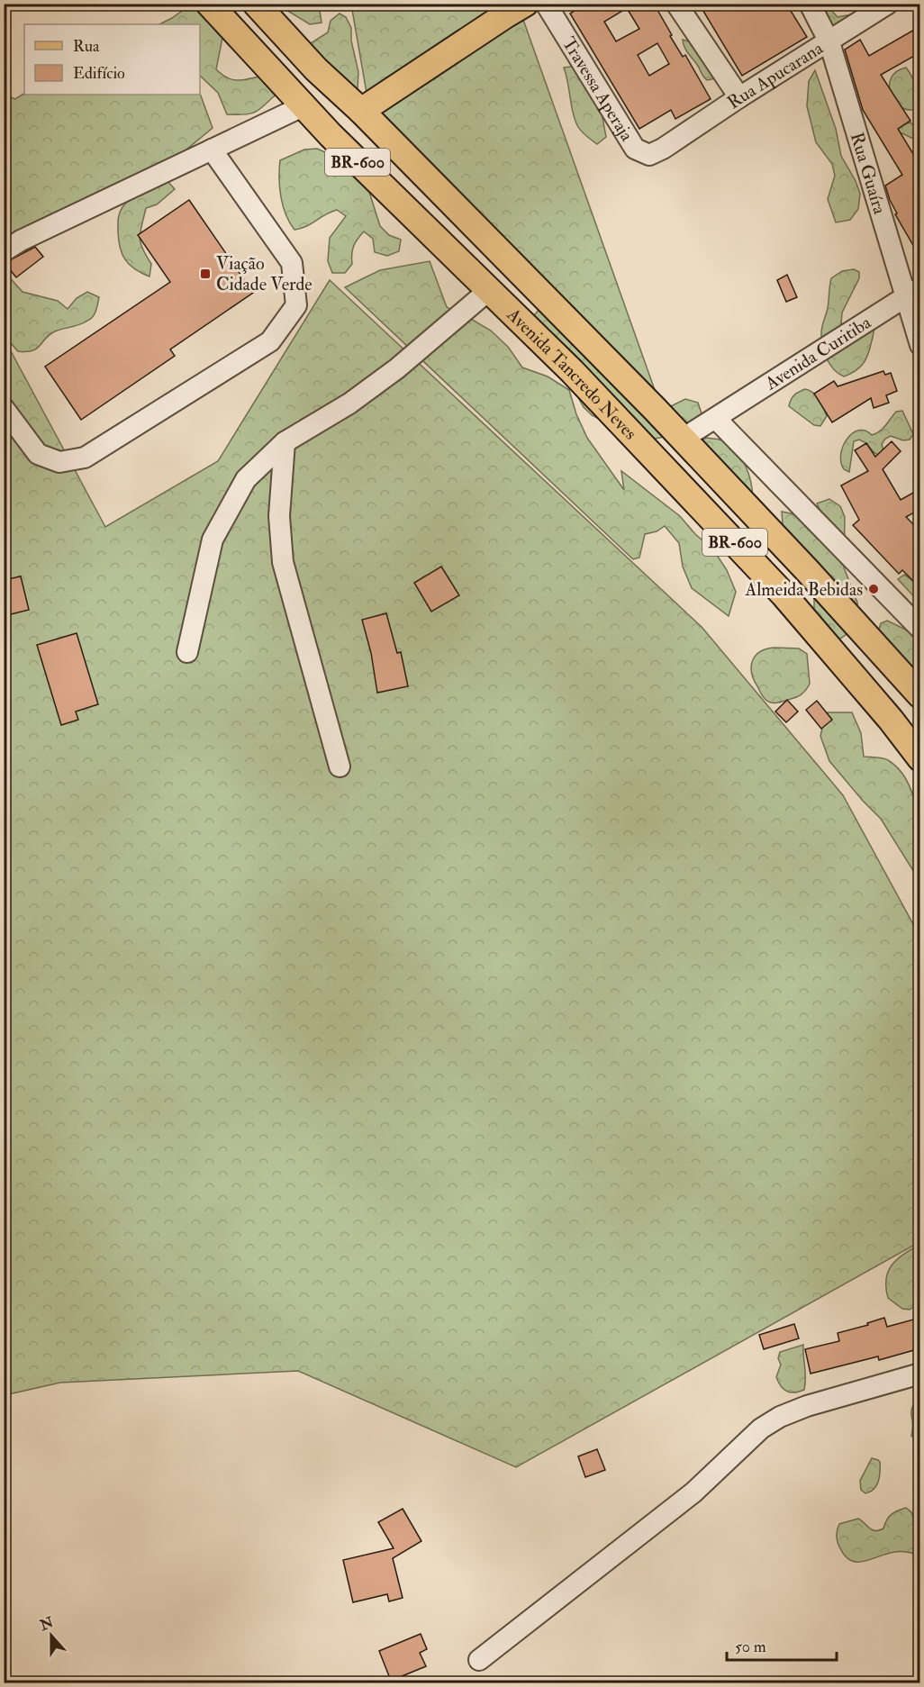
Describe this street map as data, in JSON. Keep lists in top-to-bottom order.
{
  "streets": {
    "main road": ["BR-600", "Avenida Tancredo Neves"],
    "street": [
      "Rua Apucarana",
      "Travessa Aperaja",
      "Rua Guaíra",
      "Avenida Curitiba"
    ]
  },
  "crossings": [
    ["Rua Apucarana", "Travessa Aperaja"],
    ["Rua Apucarana", "Rua Guaíra"],
    ["Rua Guaíra", "Avenida Curitiba"],
    ["Avenida Curitiba", "Avenida Tancredo Neves"]
  ],
  "places": {
    "transit": ["Viação Cidade Verde"],
    "other": ["Almeida Bebidas"]
  },
  "legend": ["Rua", "Edifício"],
  "scale_bar": "50 m",
  "north": "top"
}
